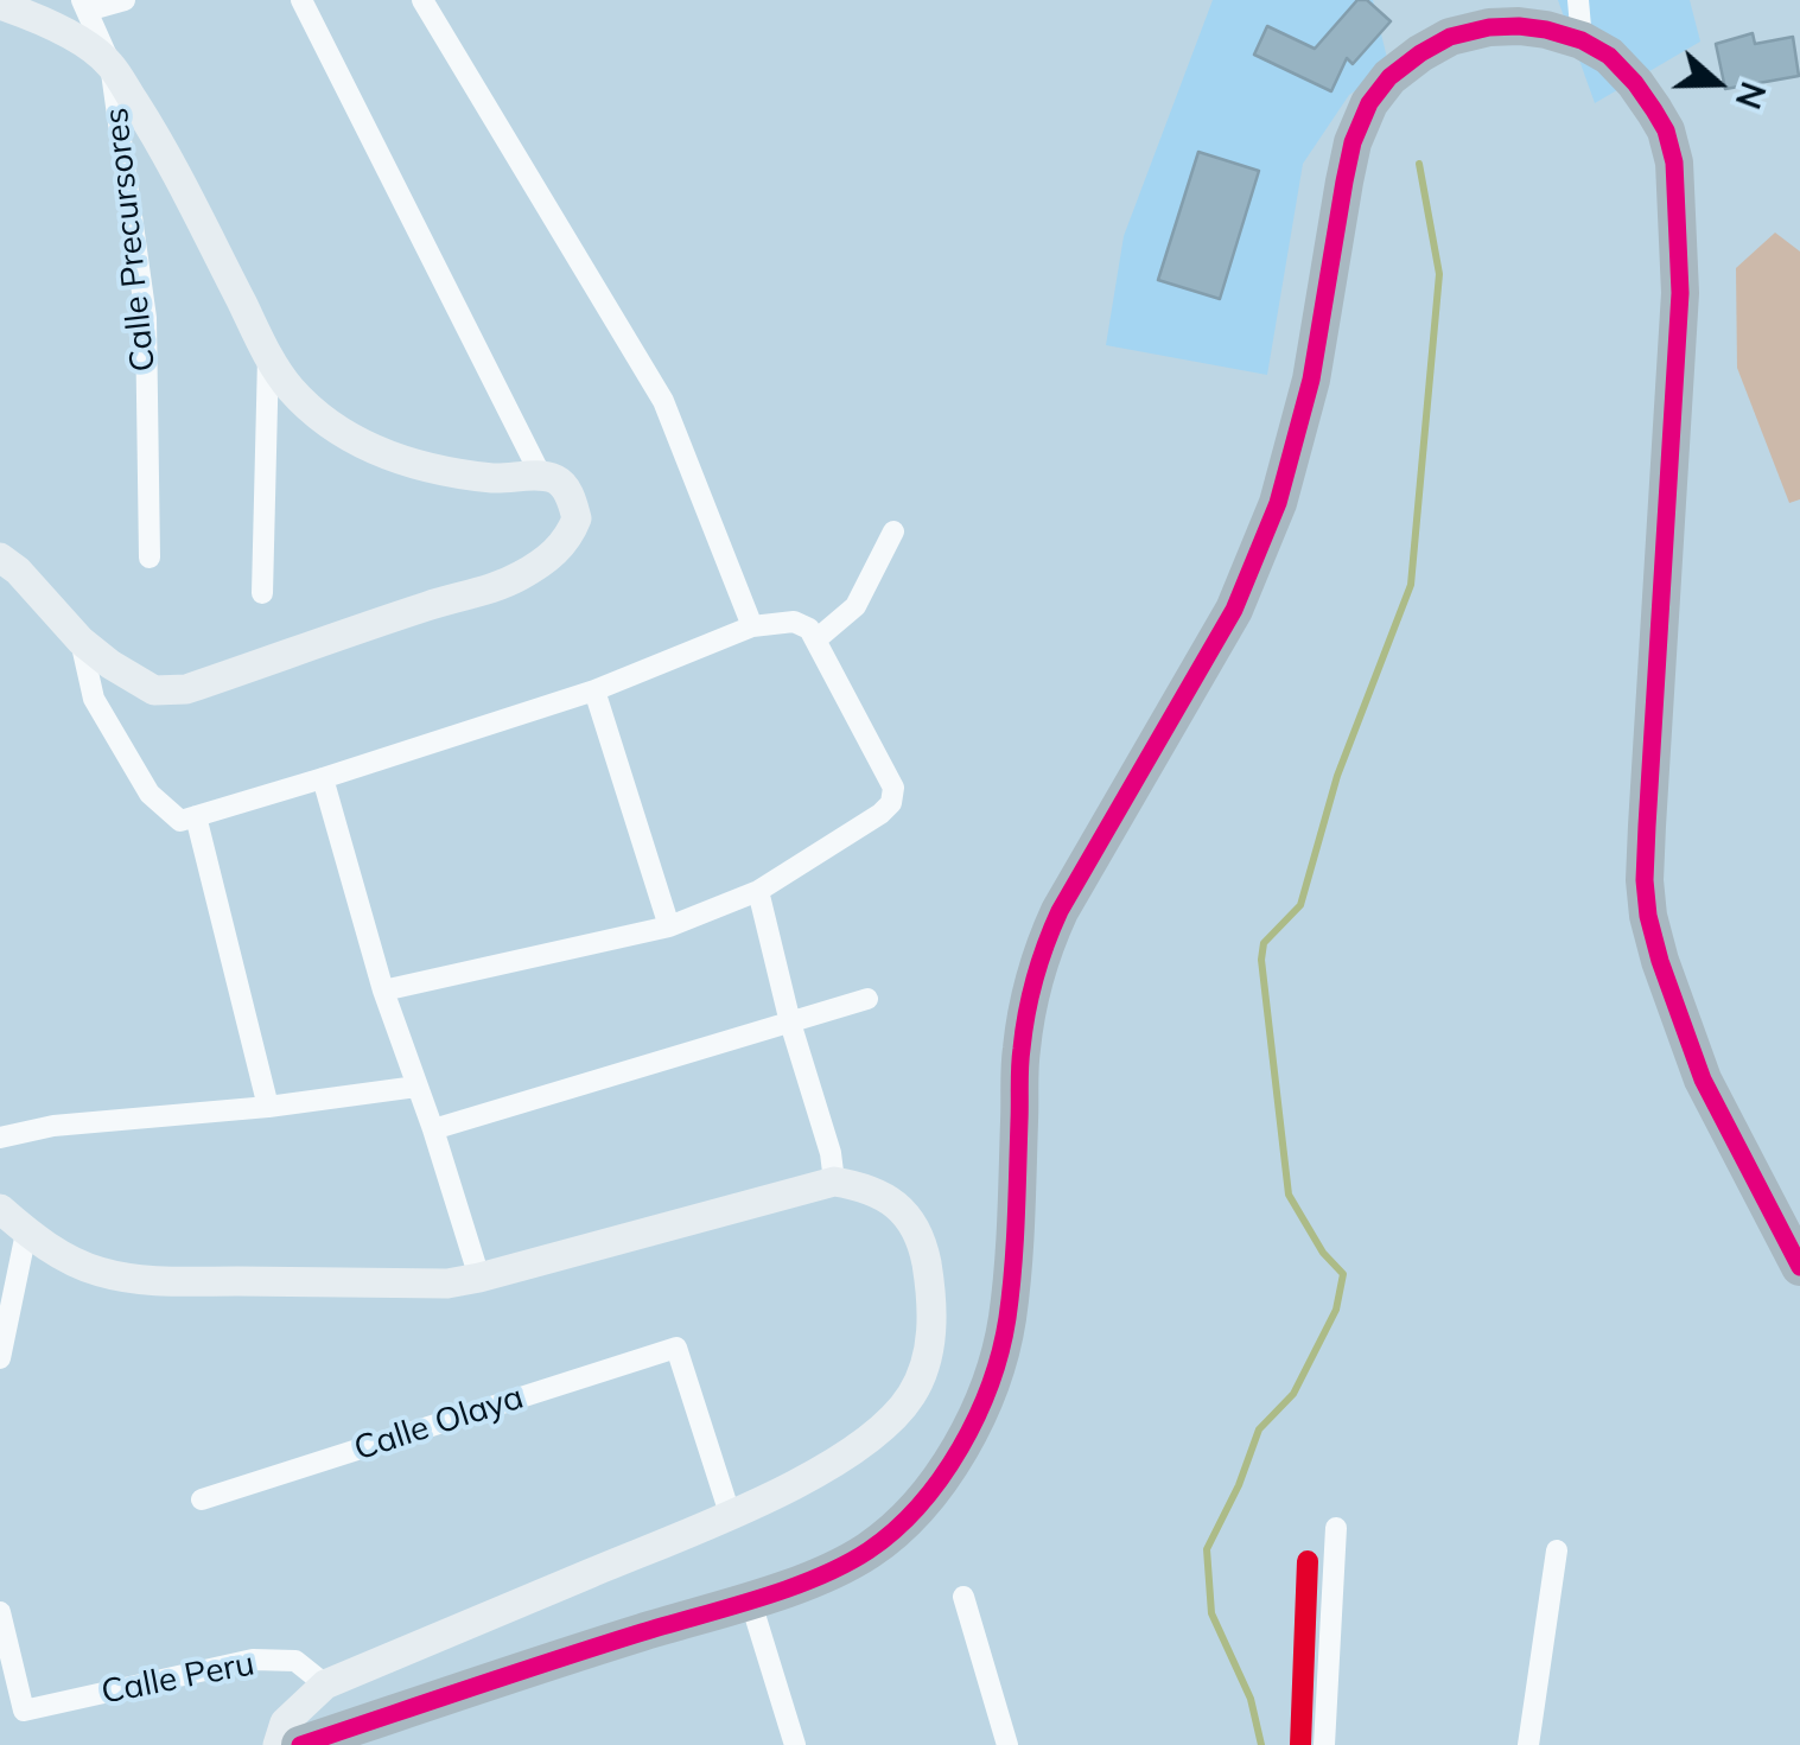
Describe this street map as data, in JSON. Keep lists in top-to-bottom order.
{
  "streets": {
    "street": ["Calle Precursores", "Calle Olaya", "Calle Peru"]
  },
  "north": "right"
}
